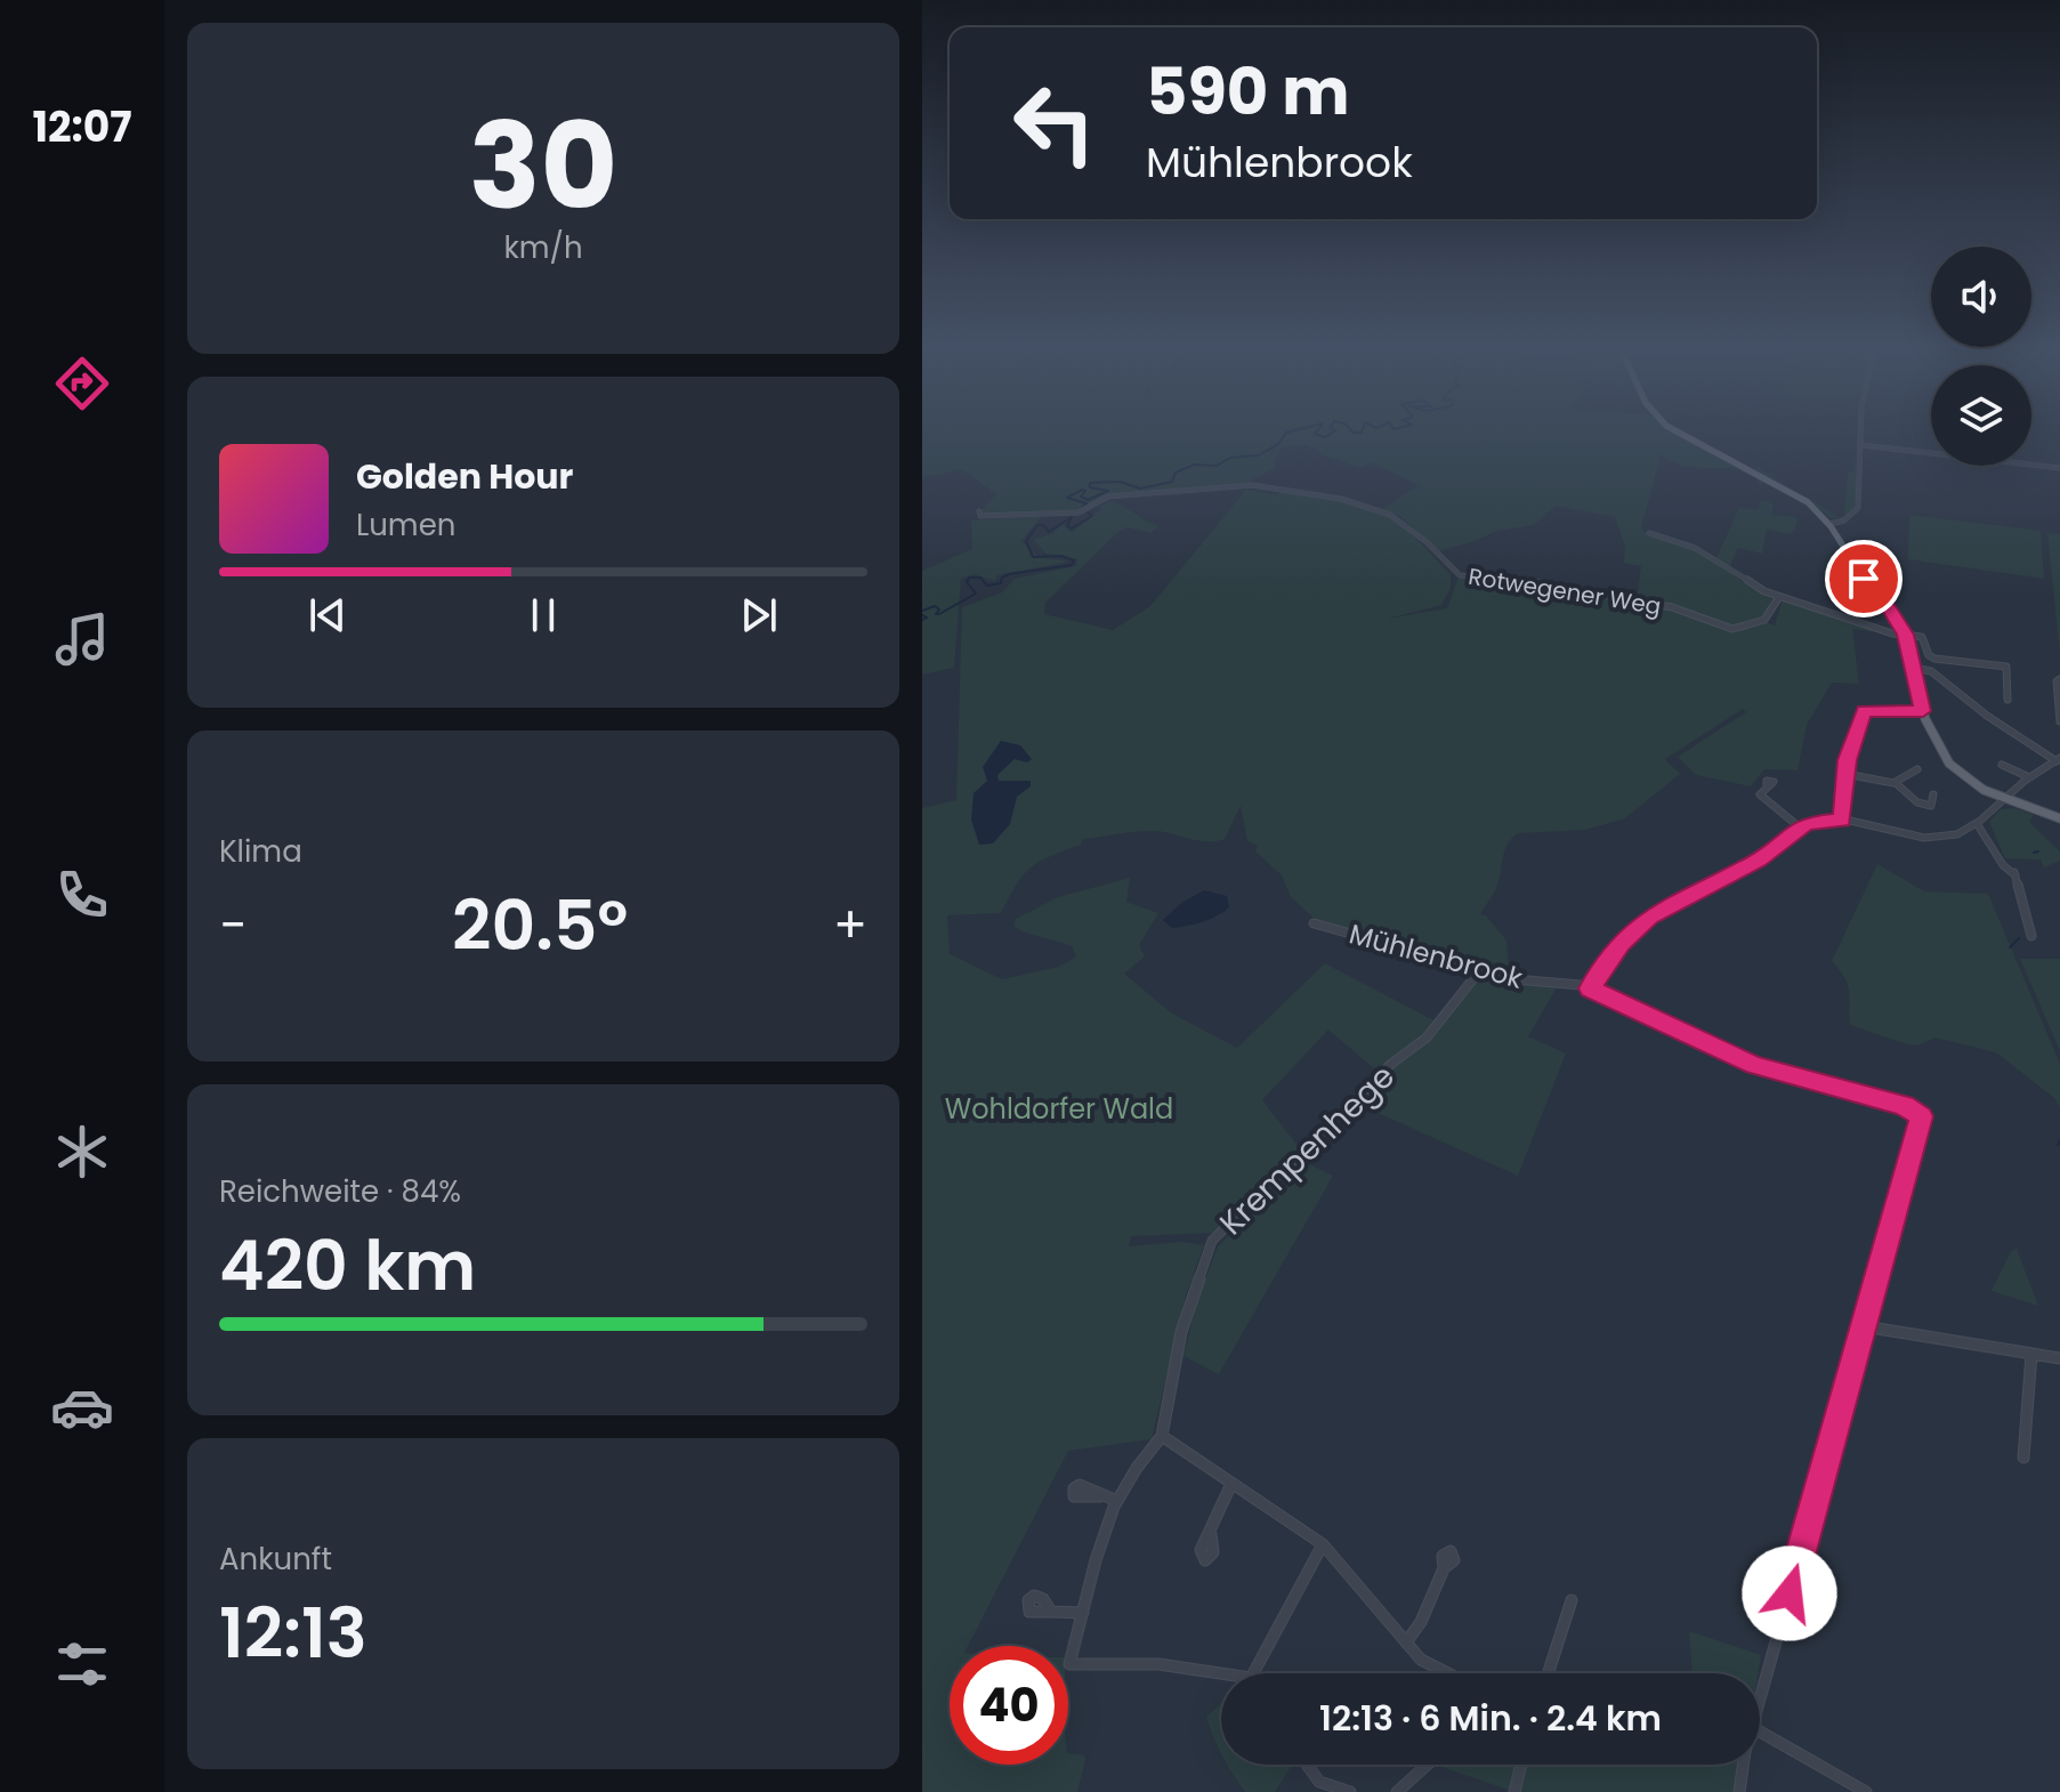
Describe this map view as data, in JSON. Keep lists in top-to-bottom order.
{
  "streets": {
    "street": ["Rotwegener Weg", "Mühlenbrook", "Krempenhege"]
  },
  "crossings": [
    ["Mühlenbrook", "Krempenhege"]
  ],
  "parks": ["Wohldorfer Wald"],
  "page": {
    "tabs": "12:07",
    "tile": [
      ["30", "km/h"],
      "Klima",
      ["Reichweite · 84%", "420 km"],
      ["Ankunft", "12:13"]
    ],
    "turn": ["590 m", "Mühlenbrook"],
    "song": ["Golden Hour", "Lumen"],
    "heat": ["−", "20.5°", "+"],
    "limit": "40",
    "trip": "12:13 · 6 Min. · 2.4 km"
  }
}
